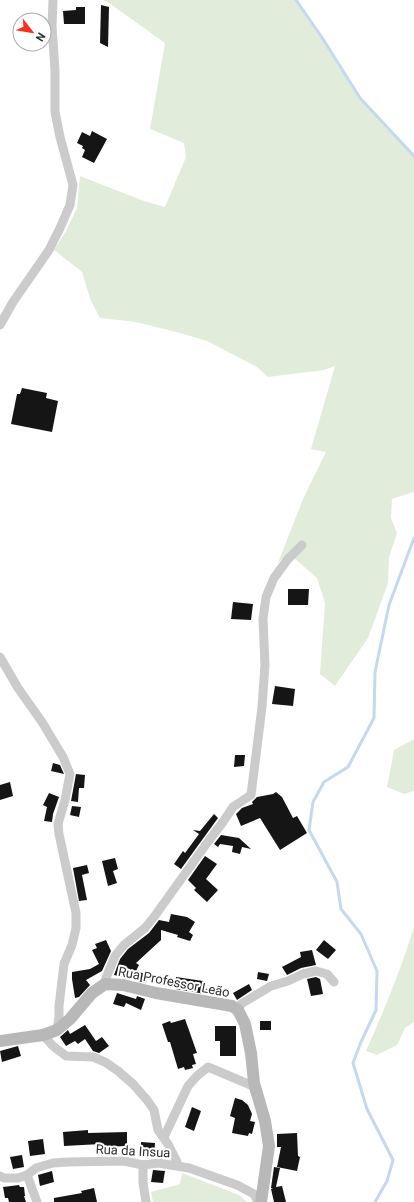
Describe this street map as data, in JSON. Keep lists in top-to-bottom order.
{
  "streets": {
    "street": ["Rua Professor Leão", "Rua da Insua"]
  },
  "crossings": [
    ["Rua Professor Leão", "Rua da Insua"]
  ],
  "north": "bottom right"
}
